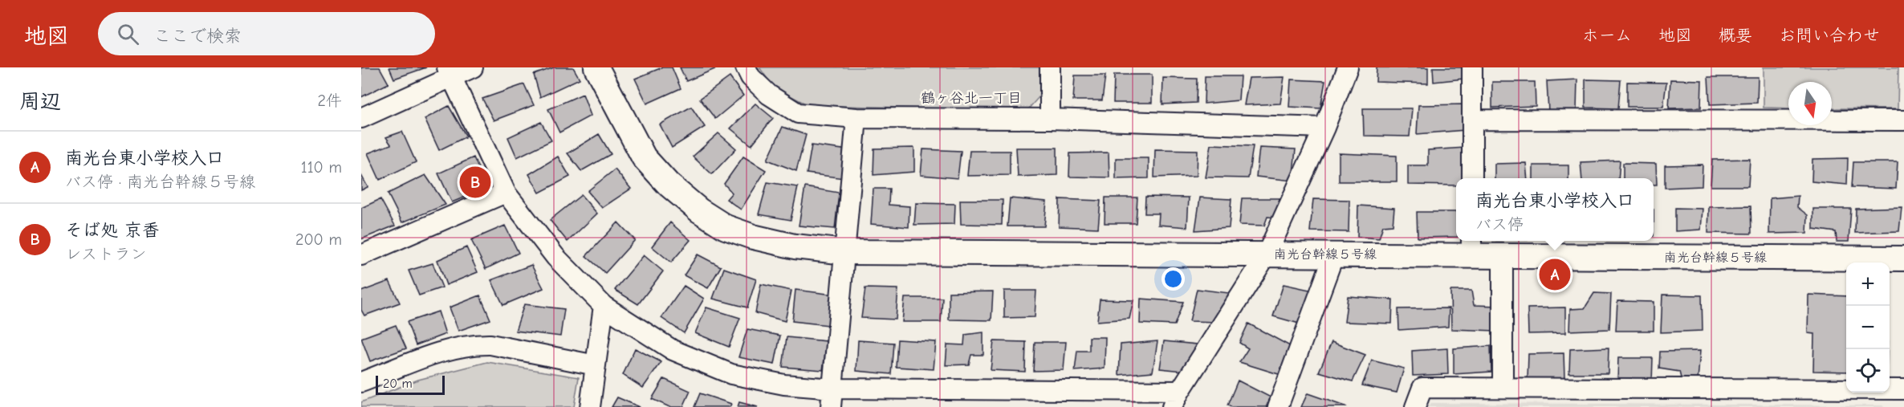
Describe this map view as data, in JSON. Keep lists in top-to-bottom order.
{
  "streets": {
    "street": ["南光台幹線５号線"]
  },
  "districts": ["鶴ヶ谷北一丁目"],
  "scale_bar": "20 m",
  "north": "bottom",
  "page": {
    "header": "地図",
    "search": "ここで検索",
    "nav": [
      "ホーム",
      "地図",
      "概要",
      "お問い合わせ"
    ],
    "heading": ["周辺", "2件"],
    "list": [
      {
        "mark": "A",
        "name": "南光台東小学校入口",
        "note": "バス停 · 南光台幹線５号線",
        "value": "110 m"
      },
      {
        "mark": "B",
        "name": "そば処 京香",
        "note": "レストラン",
        "value": "200 m"
      }
    ],
    "pins": ["B", "A"],
    "popup": ["南光台東小学校入口", "バス停"],
    "map_buttons": ["+", "−"],
    "scale": "20 m"
  }
}
